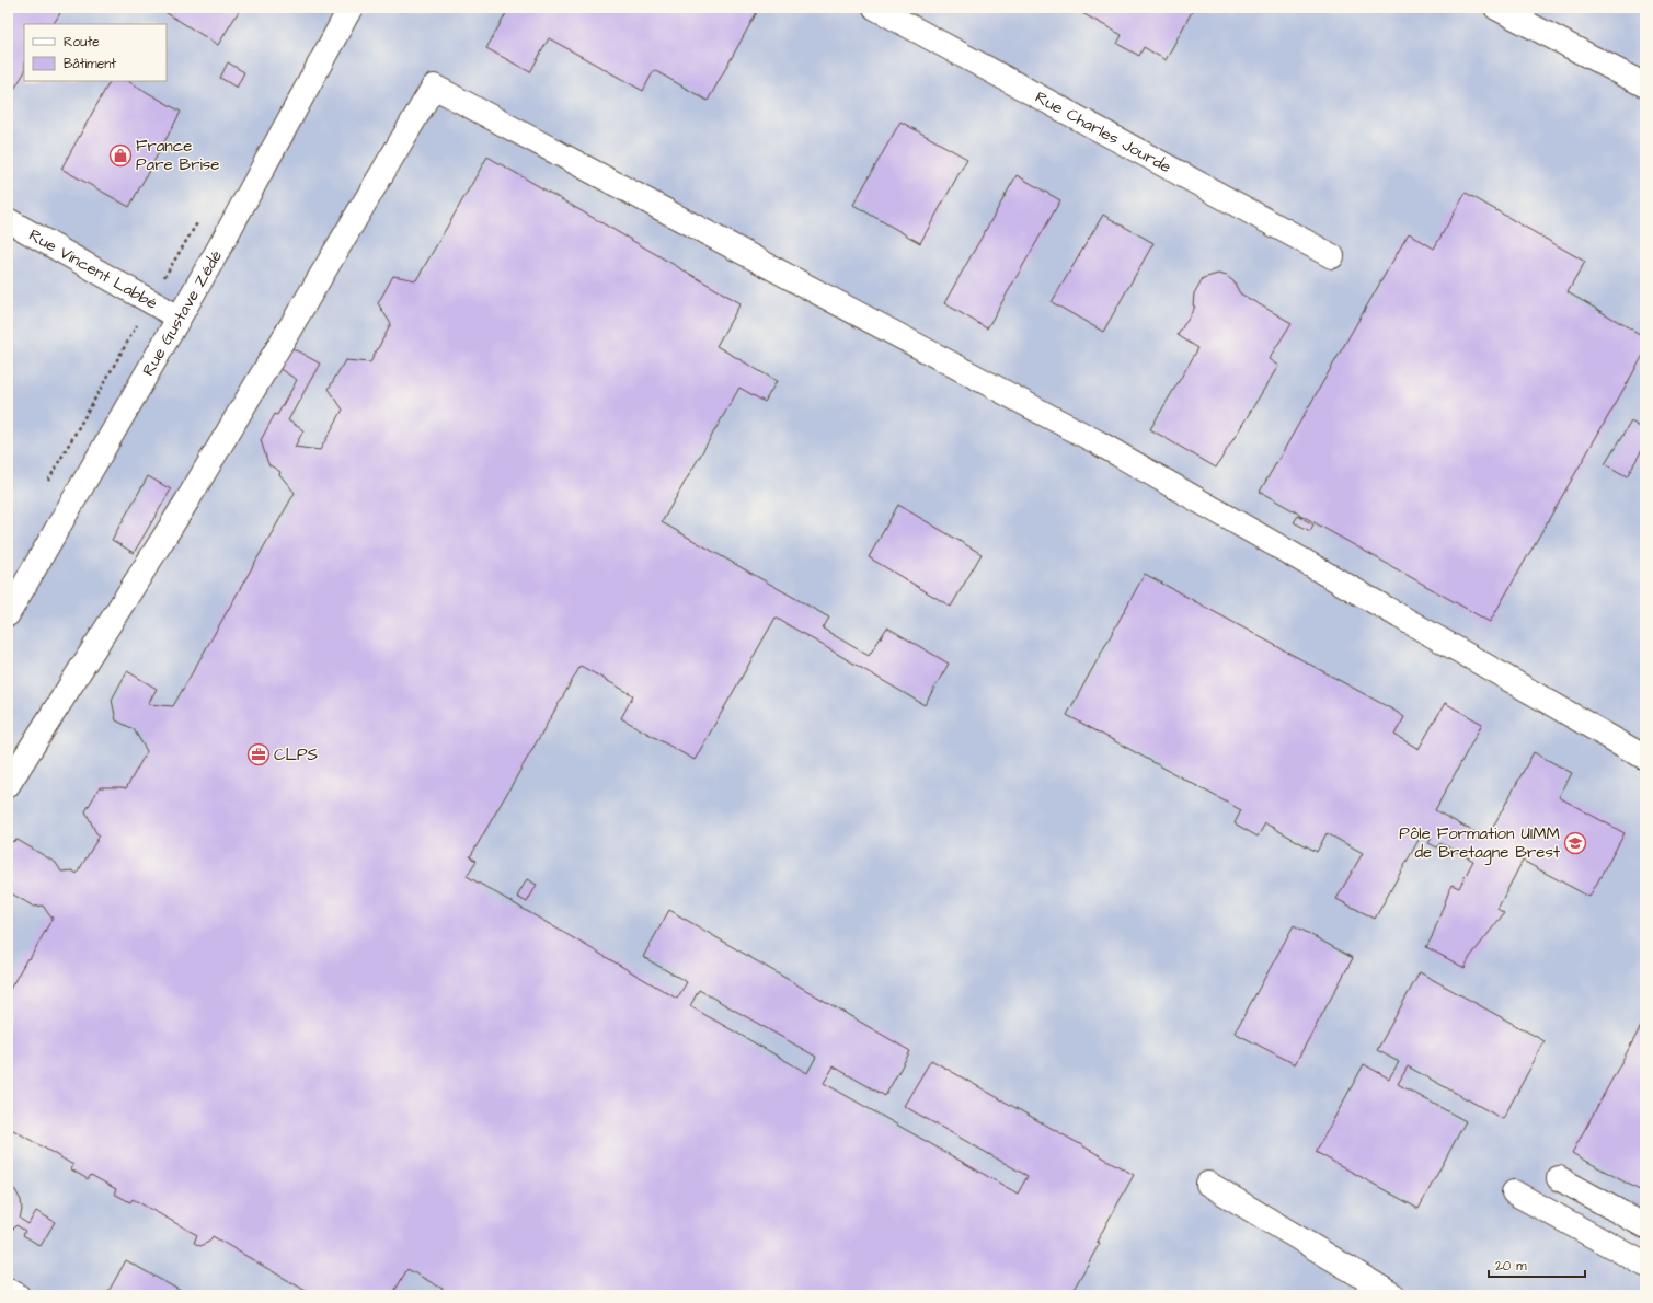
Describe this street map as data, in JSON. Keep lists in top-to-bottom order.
{
  "streets": {
    "street": ["Rue Charles Jourde", "Rue Vincent Labbé", "Rue Gustave Zédé"]
  },
  "crossings": [
    ["Rue Vincent Labbé", "Rue Gustave Zédé"]
  ],
  "places": {
    "shop": ["France Pare Brise"],
    "office": ["CLPS"],
    "school or university": ["Pôle Formation UIMM de Bretagne Brest"]
  },
  "legend": ["Route", "Bâtiment"],
  "scale_bar": "20 m"
}
